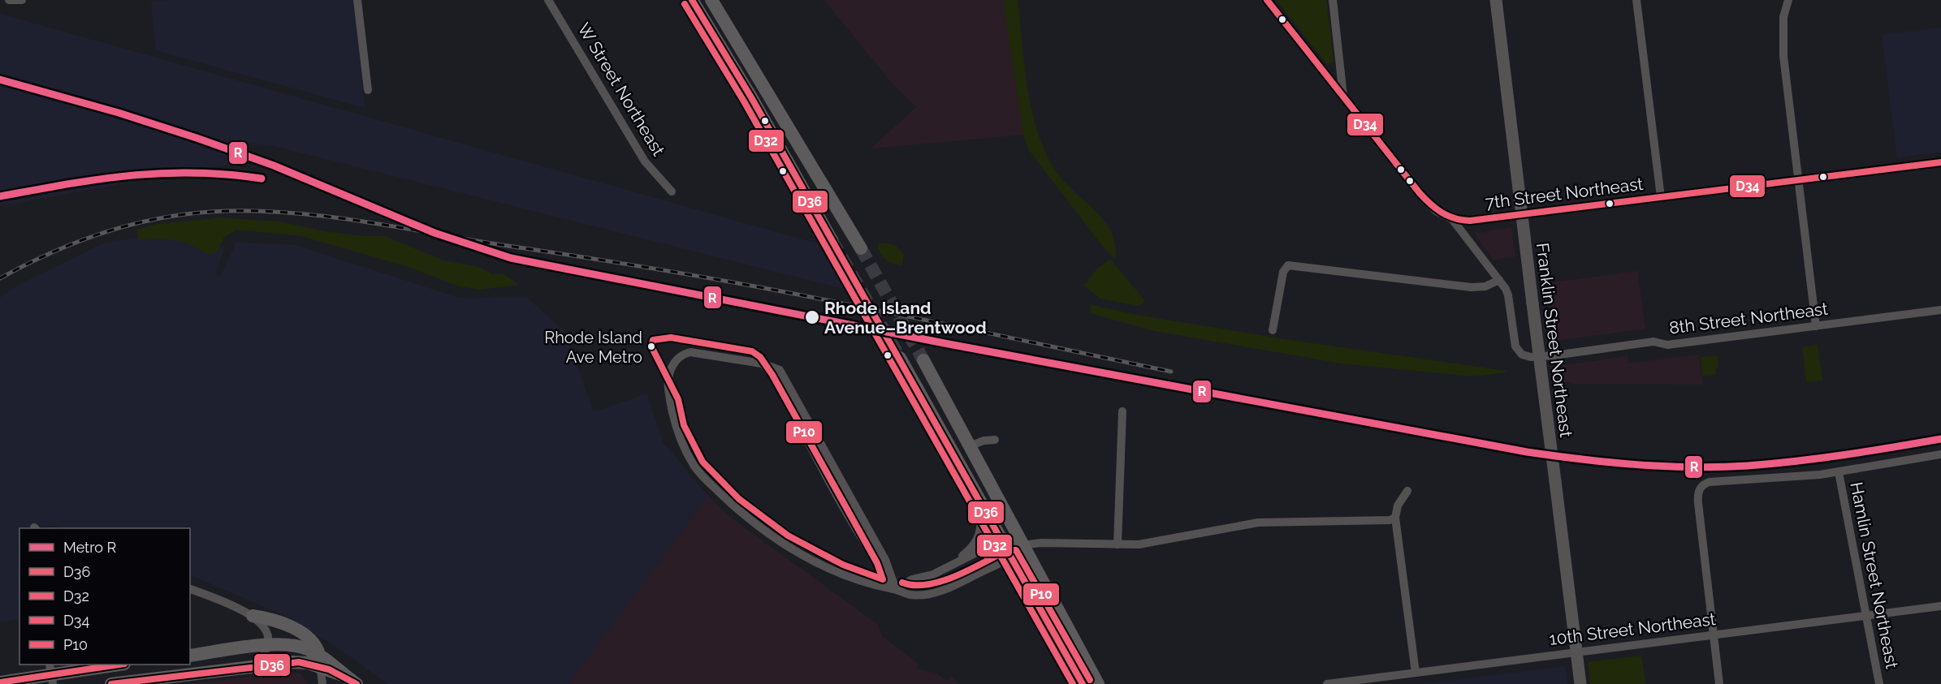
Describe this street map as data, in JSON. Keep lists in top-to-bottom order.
{
  "streets": {
    "street": [
      "W Street Northeast",
      "7th Street Northeast",
      "8th Street Northeast",
      "Franklin Street Northeast",
      "Hamlin Street Northeast",
      "10th Street Northeast"
    ]
  },
  "crossings": [
    ["7th Street Northeast", "Franklin Street Northeast"],
    ["Franklin Street Northeast", "10th Street Northeast"],
    ["Hamlin Street Northeast", "10th Street Northeast"]
  ],
  "places": ["Rhode Island Avenue–Brentwood", "Rhode Island Ave Metro"],
  "lines": [
    "transit line D36",
    "transit line D34",
    "transit line D32",
    "metro line R",
    "transit line P10"
  ],
  "legend": [
    "Metro R",
    "D36",
    "D32",
    "D34",
    "P10"
  ]
}
